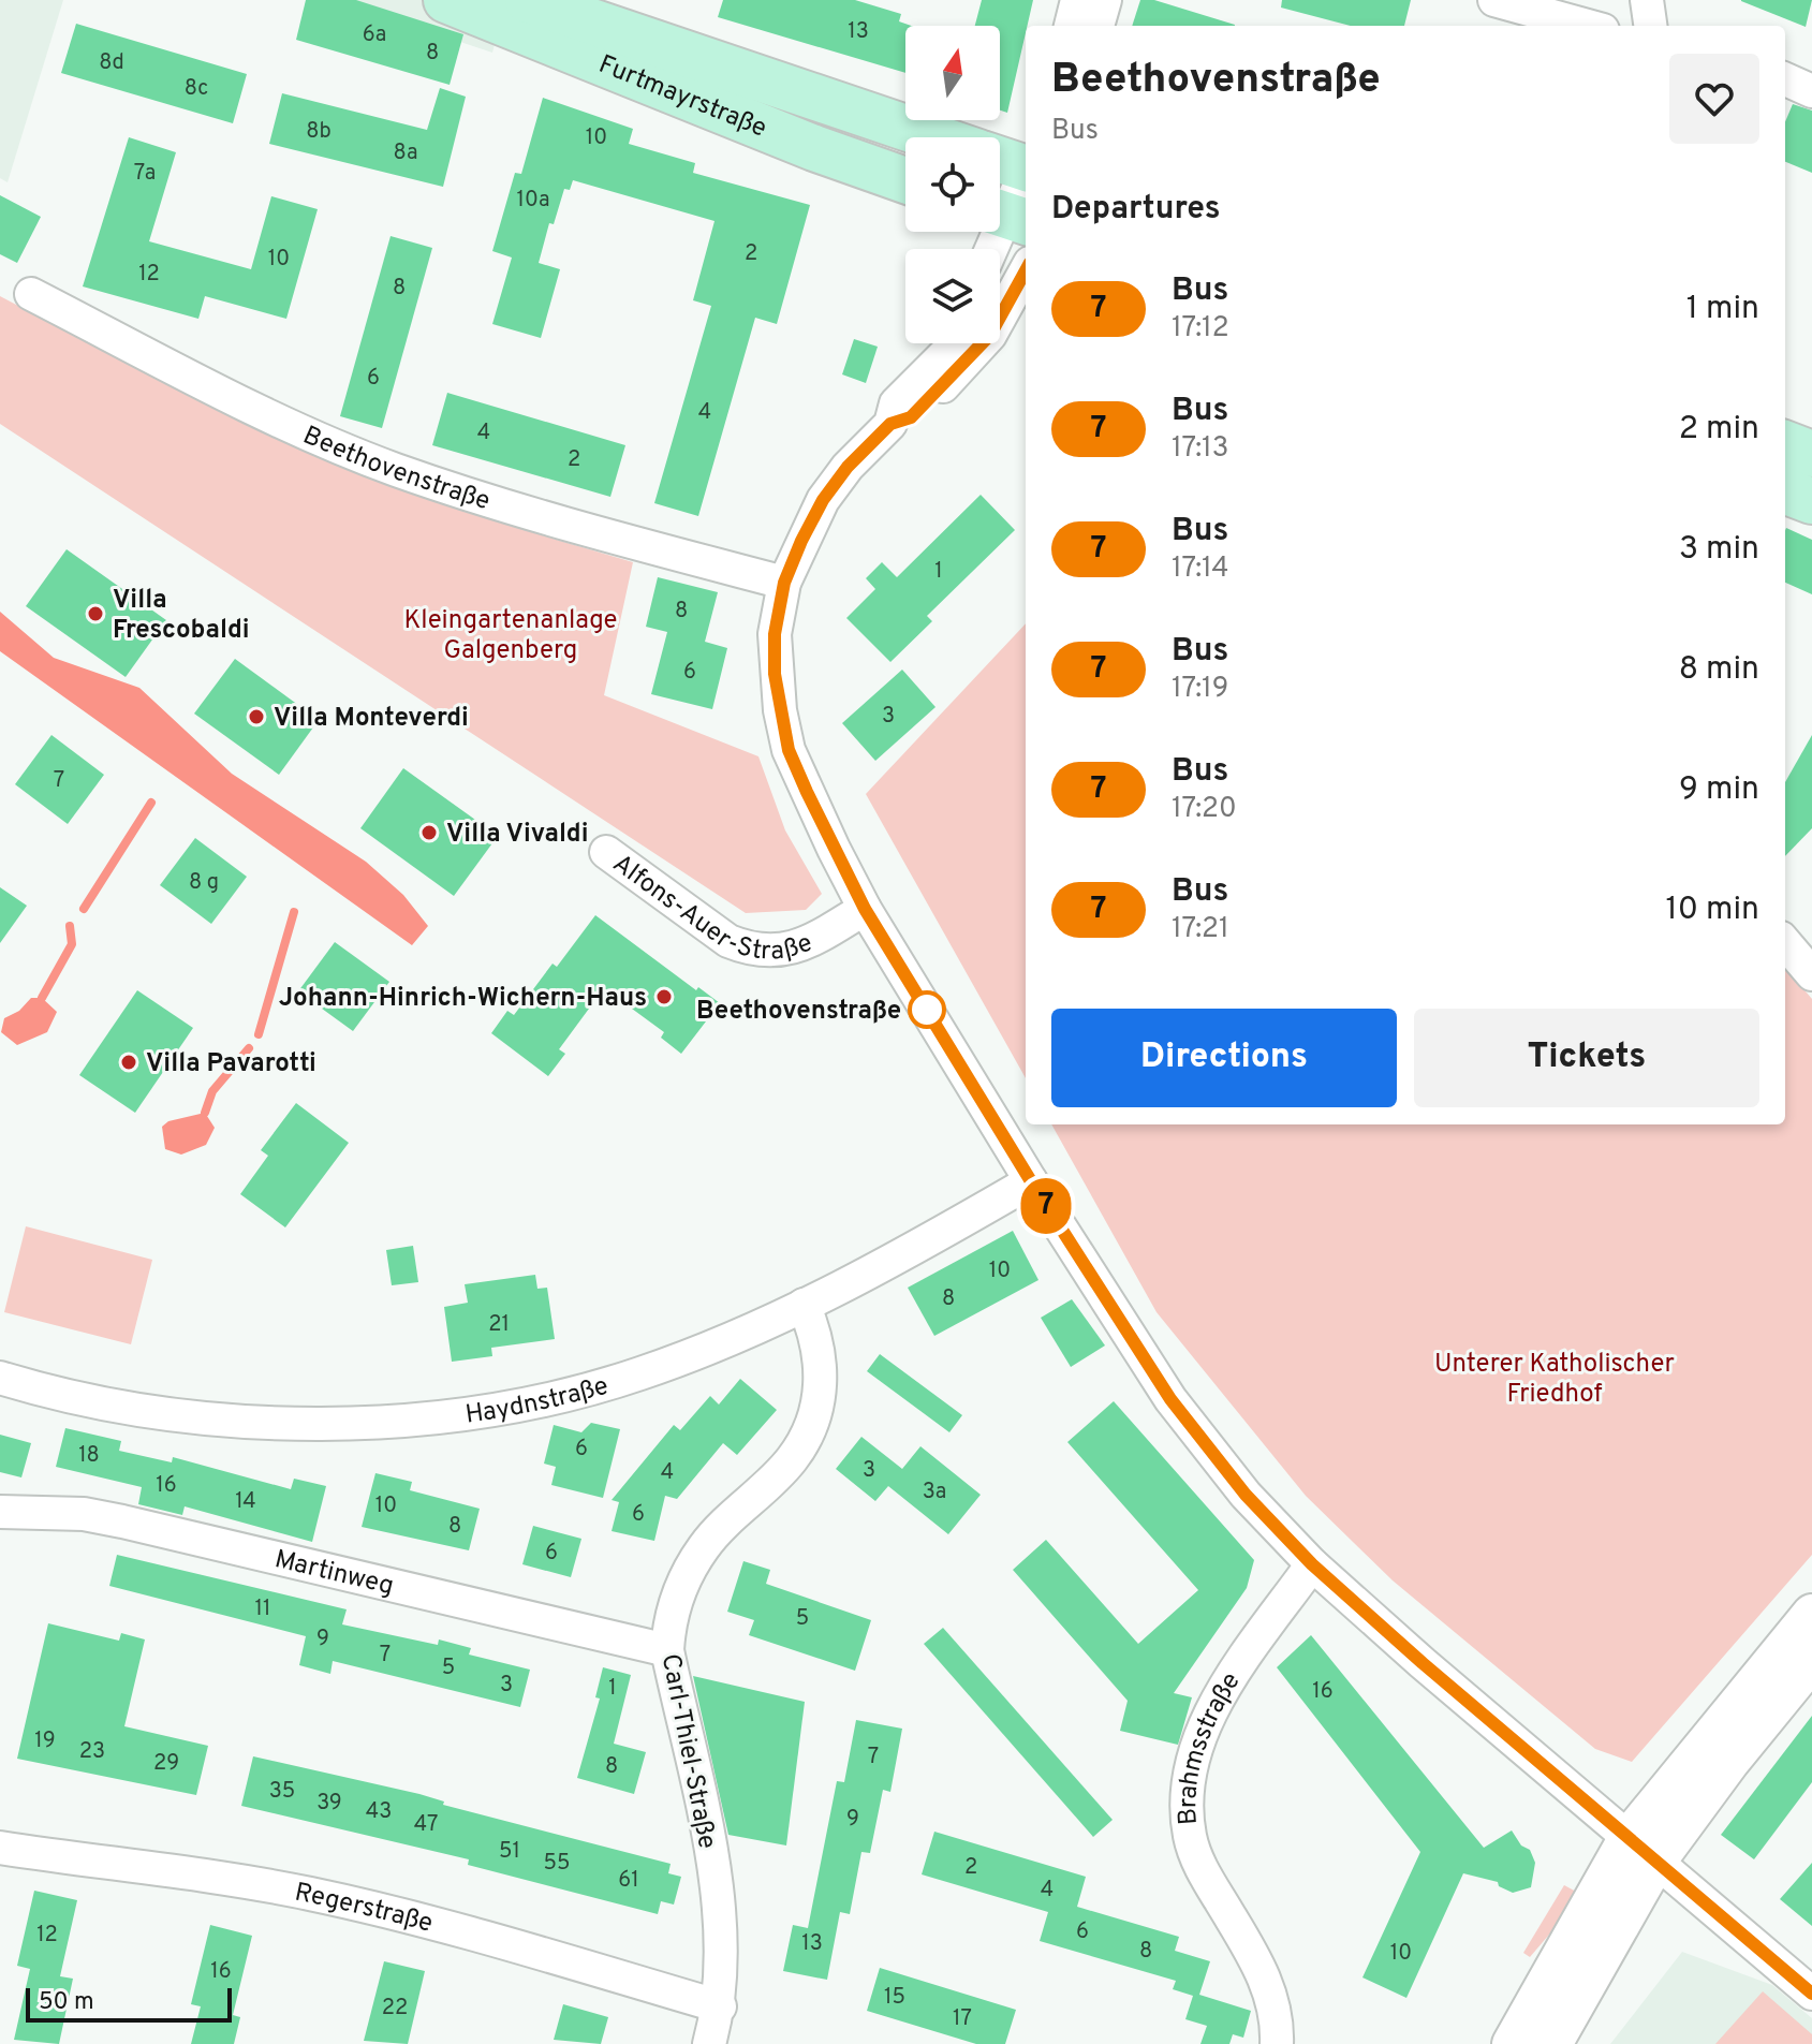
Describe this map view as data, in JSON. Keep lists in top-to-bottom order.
{
  "streets": {
    "main road": ["Furtmayrstraße"],
    "street": [
      "Beethovenstraße",
      "Alfons-Auer-Straße",
      "Haydnstraße",
      "Martinweg",
      "Carl-Thiel-Straße",
      "Brahmsstraße",
      "Regerstraße"
    ]
  },
  "crossings": [
    ["Haydnstraße", "Carl-Thiel-Straße"],
    ["Martinweg", "Carl-Thiel-Straße"],
    ["Carl-Thiel-Straße", "Regerstraße"]
  ],
  "parks": ["Kleingartenanlage Galgenberg", "Unterer Katholischer Friedhof"],
  "places": [
    "Villa Frescobaldi",
    "Villa Monteverdi",
    "Villa Vivaldi",
    "Johann-Hinrich-Wichern-Haus",
    "Beethovenstraße",
    "Villa Pavarotti"
  ],
  "lines": ["bus line 7"],
  "house_numbers": [
    "13",
    "6a",
    "8",
    "8d",
    "8c",
    "8b",
    "10",
    "8a",
    "7a",
    "10a",
    "2",
    "10",
    "12",
    "8",
    "6",
    "4",
    "4",
    "2",
    "1",
    "8",
    "6",
    "3",
    "7",
    "8 g",
    "10",
    "8",
    "21",
    "6",
    "18",
    "3",
    "4",
    "16",
    "3a",
    "14",
    "10",
    "6",
    "8",
    "6",
    "11",
    "5",
    "9",
    "7",
    "5",
    "3",
    "1",
    "16",
    "19",
    "23",
    "7",
    "29",
    "8",
    "35",
    "39",
    "43",
    "9",
    "47",
    "51",
    "55",
    "2",
    "61",
    "4",
    "6",
    "12",
    "13",
    "8",
    "10",
    "16",
    "15",
    "22",
    "17"
  ],
  "scale_bar": "50 m",
  "north": "top",
  "page": {
    "on_map": "7",
    "heading": [
      ["Beethovenstraße", "Bus"],
      "Departures"
    ],
    "list": [
      {
        "mark": "7",
        "name": "Bus",
        "note": "17:12",
        "value": "1 min"
      },
      {
        "mark": "7",
        "name": "Bus",
        "note": "17:13",
        "value": "2 min"
      },
      {
        "mark": "7",
        "name": "Bus",
        "note": "17:14",
        "value": "3 min"
      },
      {
        "mark": "7",
        "name": "Bus",
        "note": "17:19",
        "value": "8 min"
      },
      {
        "mark": "7",
        "name": "Bus",
        "note": "17:20",
        "value": "9 min"
      },
      {
        "mark": "7",
        "name": "Bus",
        "note": "17:21",
        "value": "10 min"
      }
    ],
    "buttons": ["Directions", "Tickets"],
    "scale": "50 m"
  }
}
